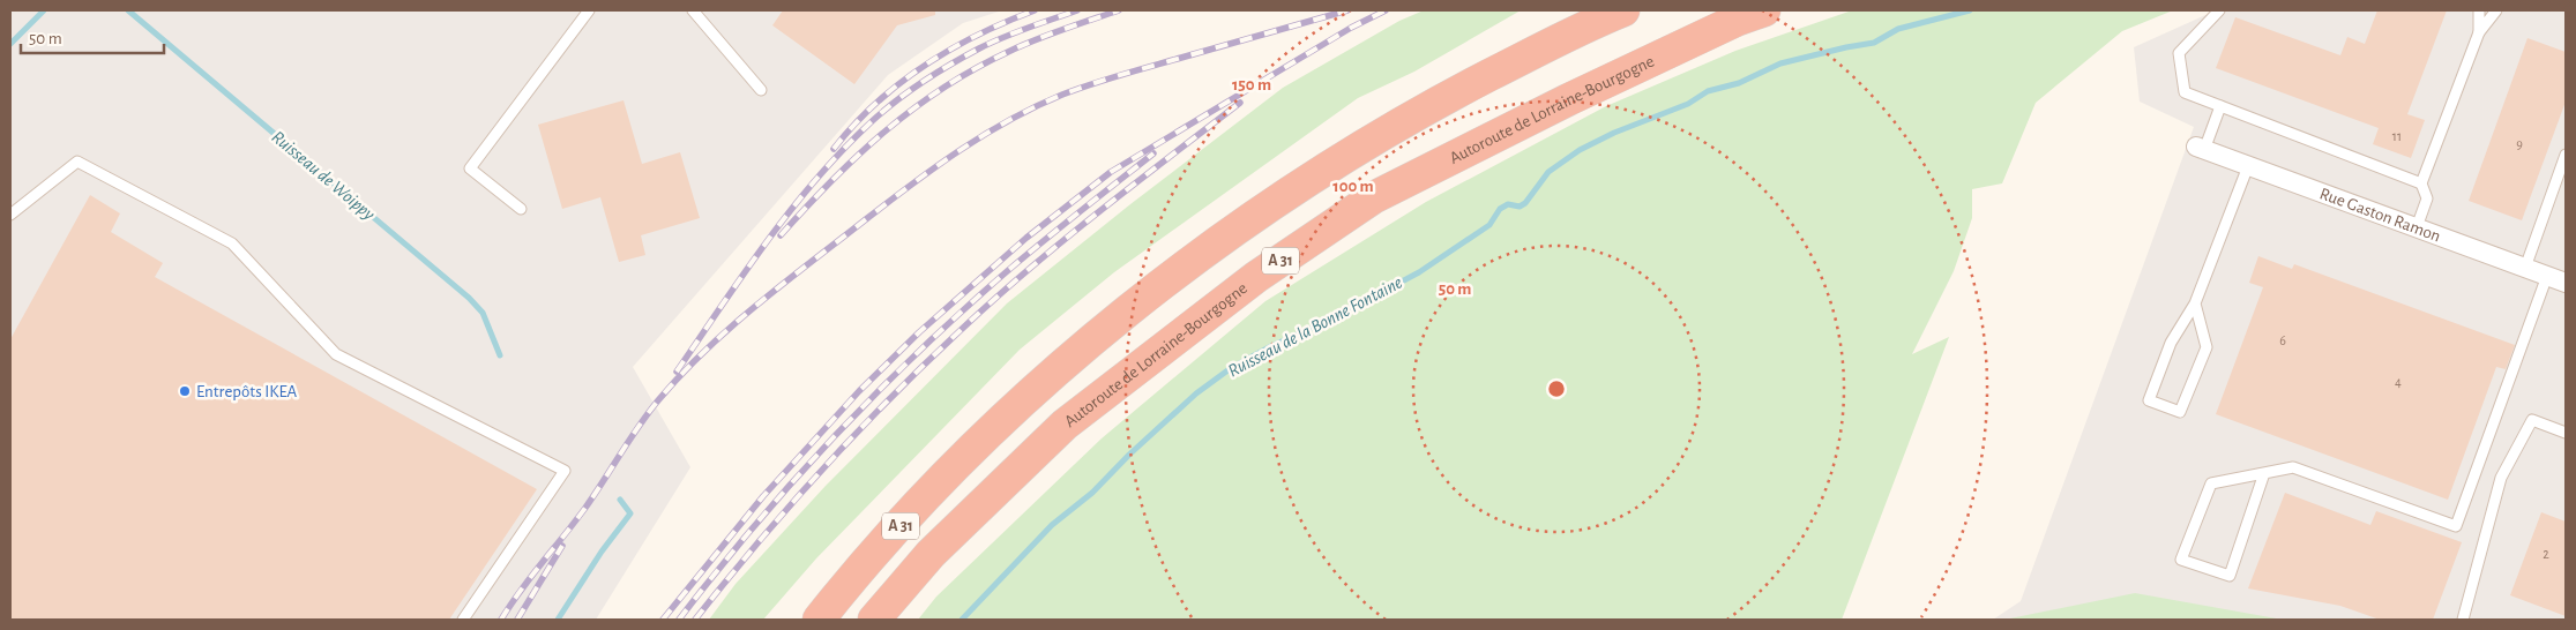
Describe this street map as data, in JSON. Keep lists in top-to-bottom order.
{
  "streets": {
    "highway": ["Autoroute de Lorraine-Bourgogne", "A 31"],
    "street": ["Rue Gaston Ramon"]
  },
  "water": ["Ruisseau de Woippy", "Ruisseau de la Bonne Fontaine"],
  "places": ["Entrepôts IKEA"],
  "house_numbers": [
    "11",
    "9",
    "6",
    "4",
    "2"
  ],
  "scale_bar": "50 m",
  "rings": ["150 m", "100 m", "50 m"]
}
